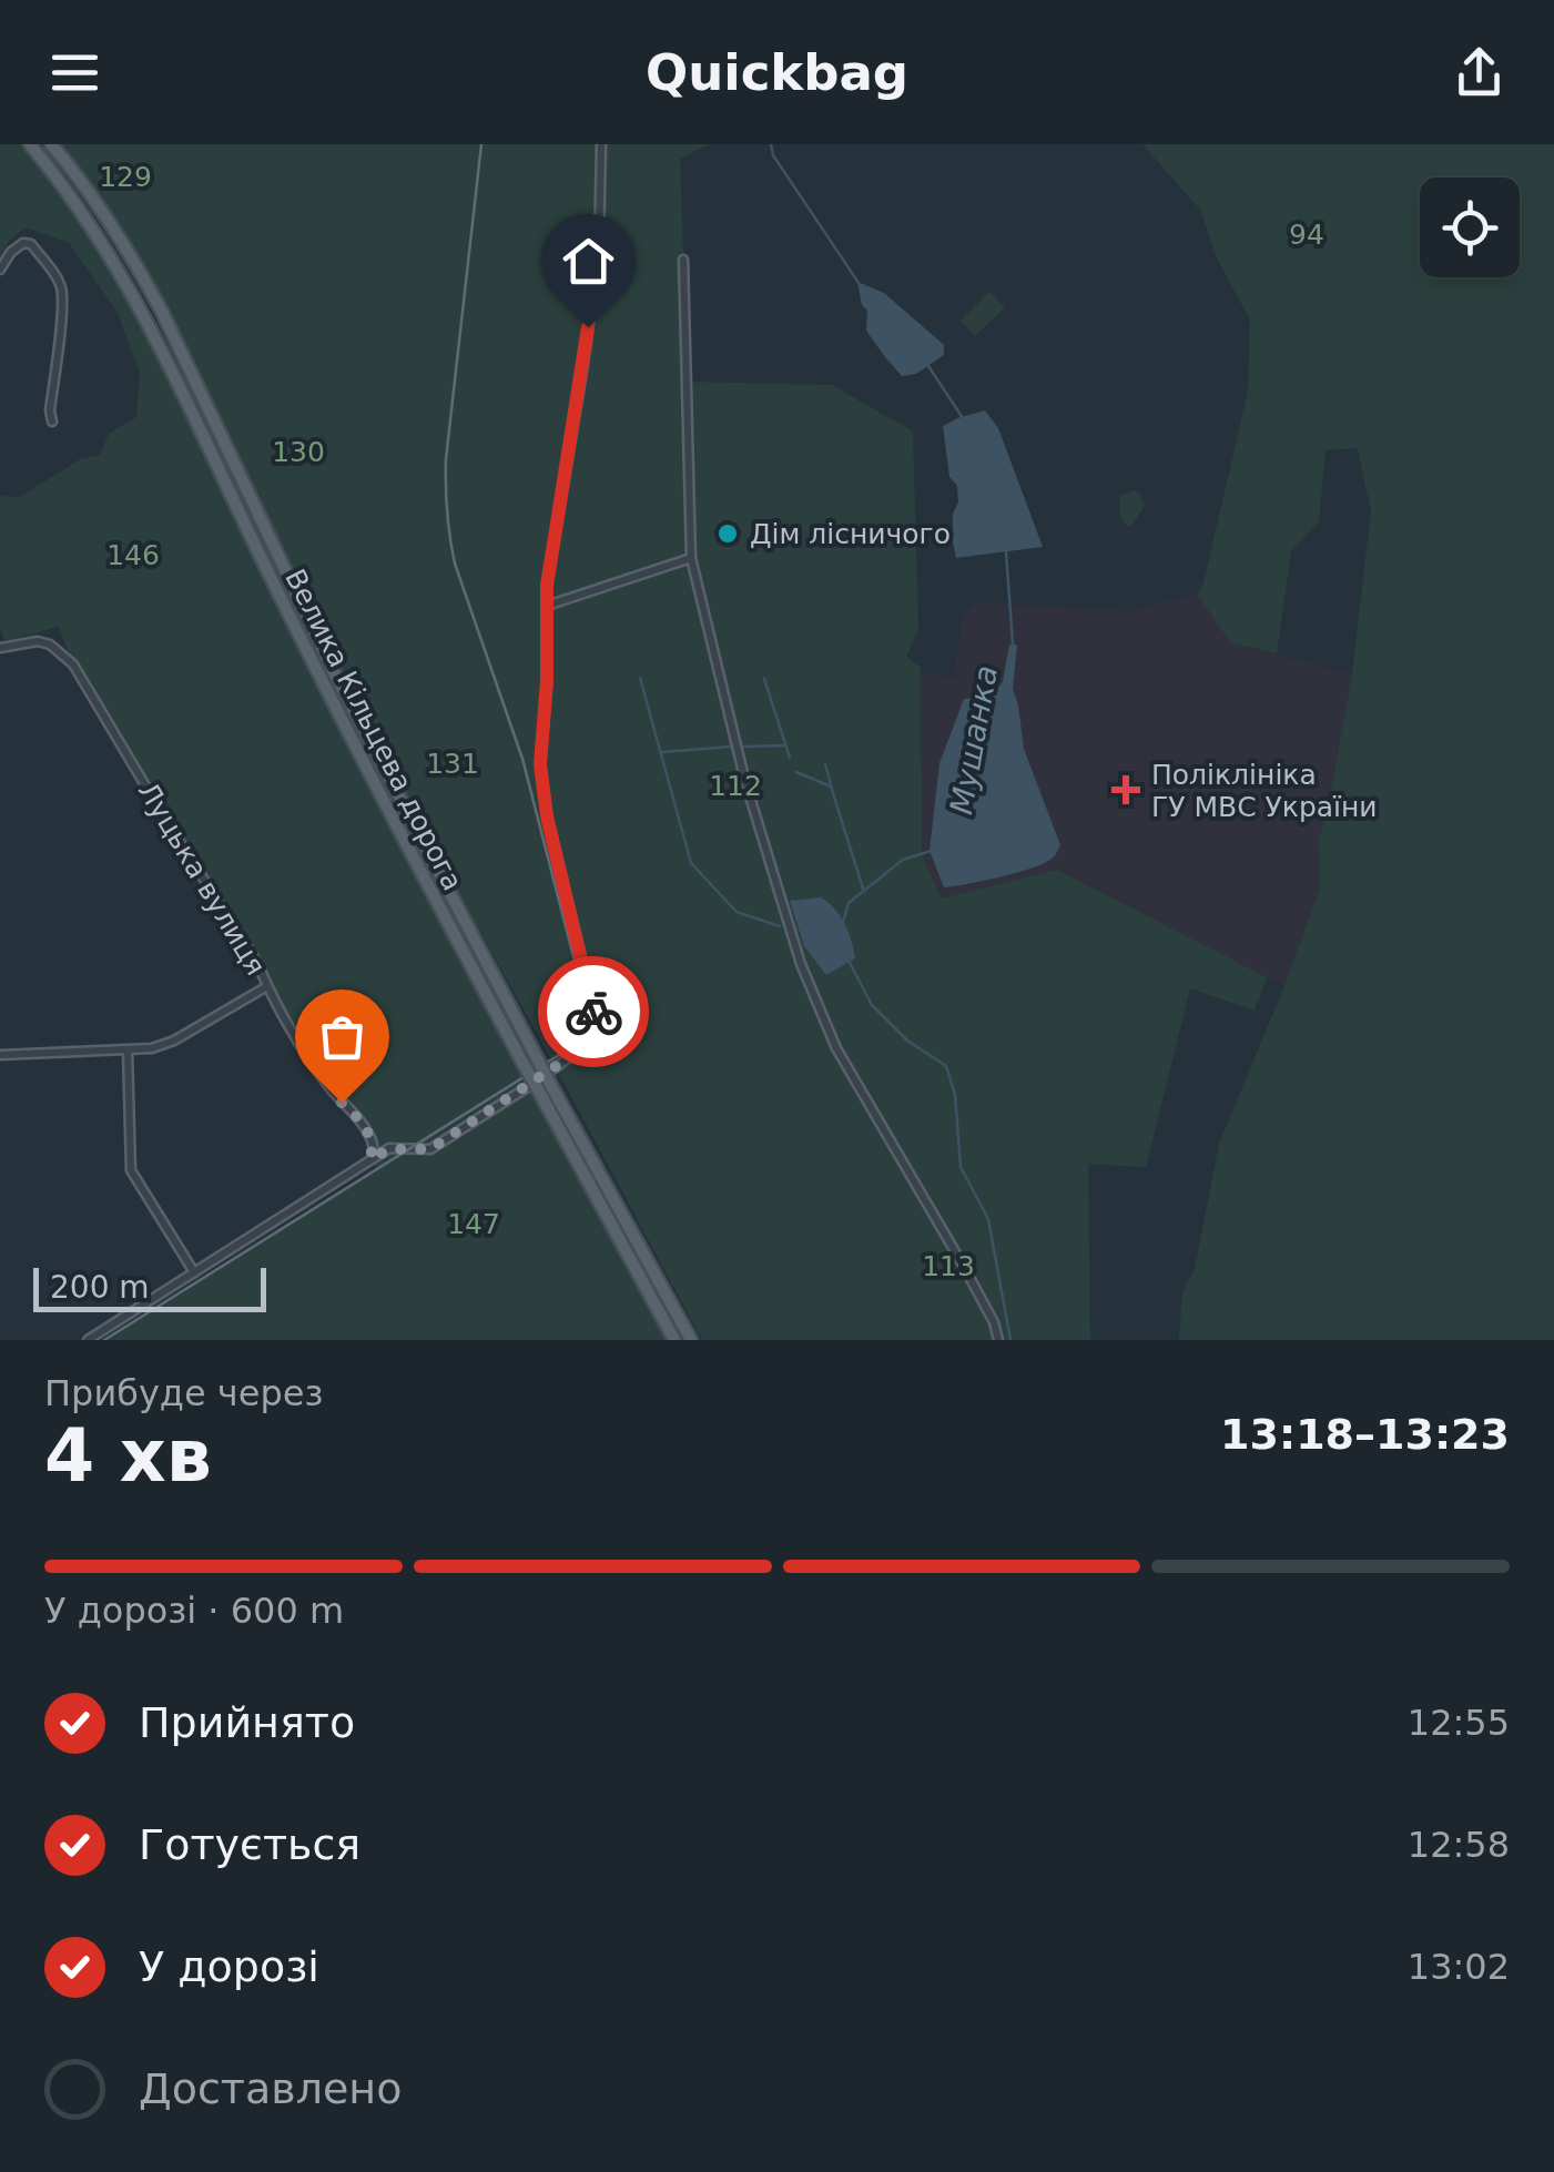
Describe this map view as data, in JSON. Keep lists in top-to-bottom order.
{
  "streets": {
    "main road": ["Велика Кільцева дорога"],
    "street": ["Луцька вулиця"]
  },
  "water": ["Мушанка"],
  "parks": [
    "129",
    "94",
    "130",
    "146",
    "131",
    "112",
    "147",
    "113"
  ],
  "places": {
    "other": ["Дім лісничого"],
    "health": ["Поліклініка ГУ МВС України"]
  },
  "scale_bar": "200 m",
  "page": {
    "header": "Quickbag",
    "scale": "200 m",
    "heading": ["4 хв", "Прибуде через", "13:18–13:23"],
    "bar": "У дорозі · 600 m",
    "list": [
      ["Прийнято", "12:55"],
      ["Готується", "12:58"],
      ["У дорозі", "13:02"],
      "Доставлено"
    ]
  }
}
